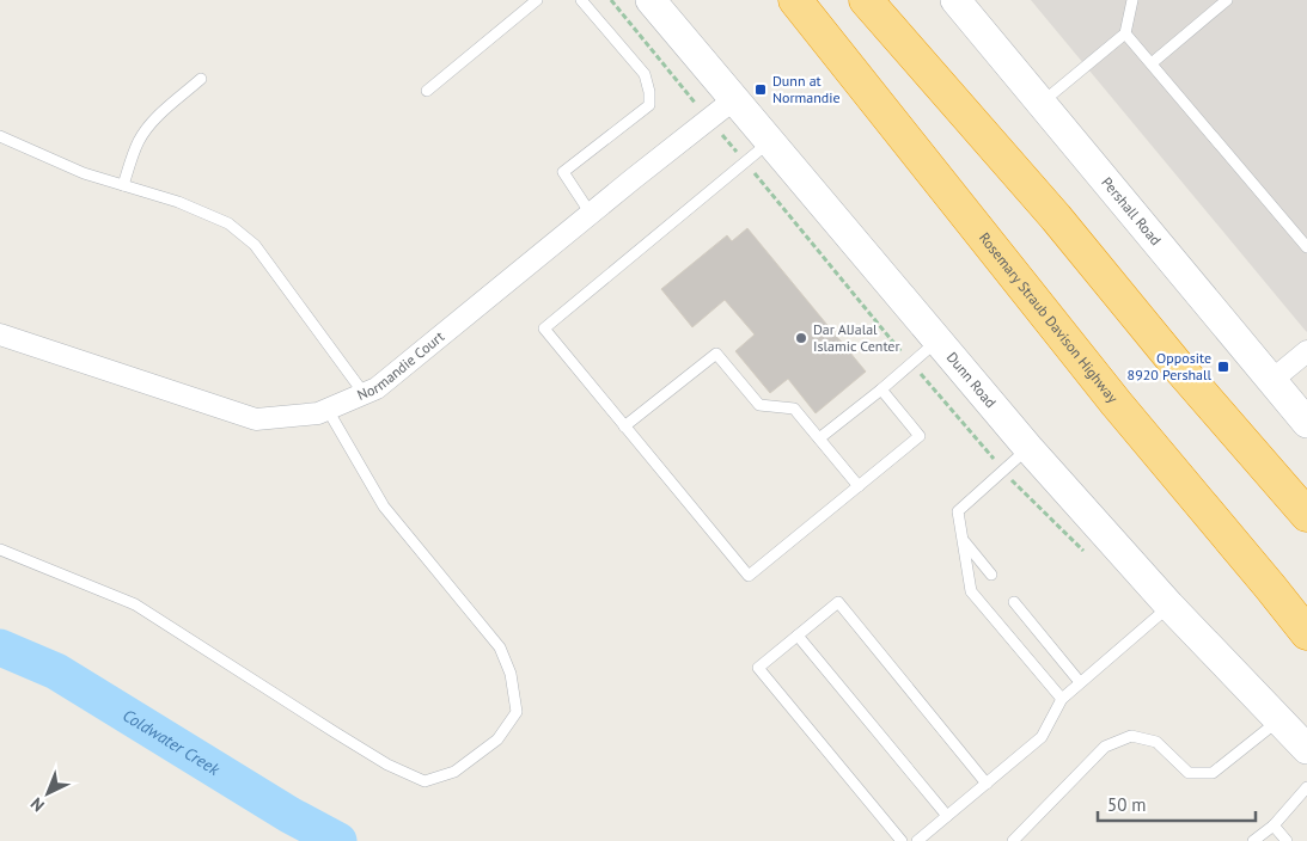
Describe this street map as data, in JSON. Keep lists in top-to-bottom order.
{
  "streets": {
    "highway": ["Rosemary Straub Davison Highway"],
    "street": ["Pershall Road", "Normandie Court", "Dunn Road"]
  },
  "crossings": [
    ["Normandie Court", "Dunn Road"]
  ],
  "water": ["Coldwater Creek"],
  "places": {
    "transit": ["Dunn at Normandie", "Opposite 8920 Pershall"],
    "other": ["Dar AlJalal Islamic Center"]
  },
  "scale_bar": "50 m",
  "north": "bottom left"
}
